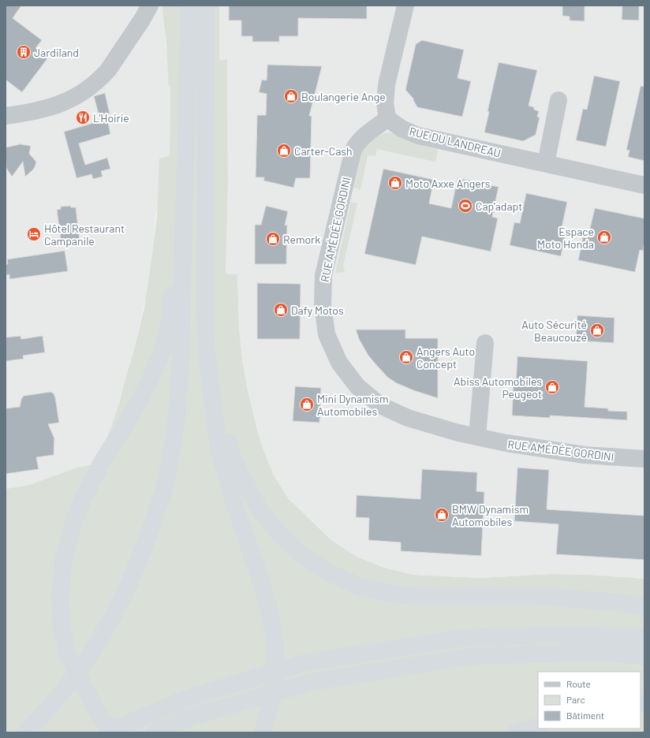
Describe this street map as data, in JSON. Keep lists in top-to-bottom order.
{
  "streets": {
    "street": ["RUE DU LANDREAU", "RUE AMÉDÉE GORDINI"]
  },
  "crossings": [
    ["RUE DU LANDREAU", "RUE AMÉDÉE GORDINI"]
  ],
  "places": {
    "building": ["Jardiland"],
    "shop": [
      "Boulangerie Ange",
      "Carter-Cash",
      "Moto Axxe Angers",
      "Espace Moto Honda",
      "Remork",
      "Dafy Motos",
      "Auto Sécurité Beaucouzé",
      "Angers Auto Concept",
      "Abiss Automobiles Peugeot",
      "Mini Dynamism Automobiles",
      "BMW Dynamism Automobiles"
    ],
    "restaurant": ["L'Hoirie"],
    "sports": ["Cap'adapt"],
    "hotel": ["Hôtel Restaurant Campanile"]
  },
  "legend": ["Route", "Parc", "Bâtiment"]
}
